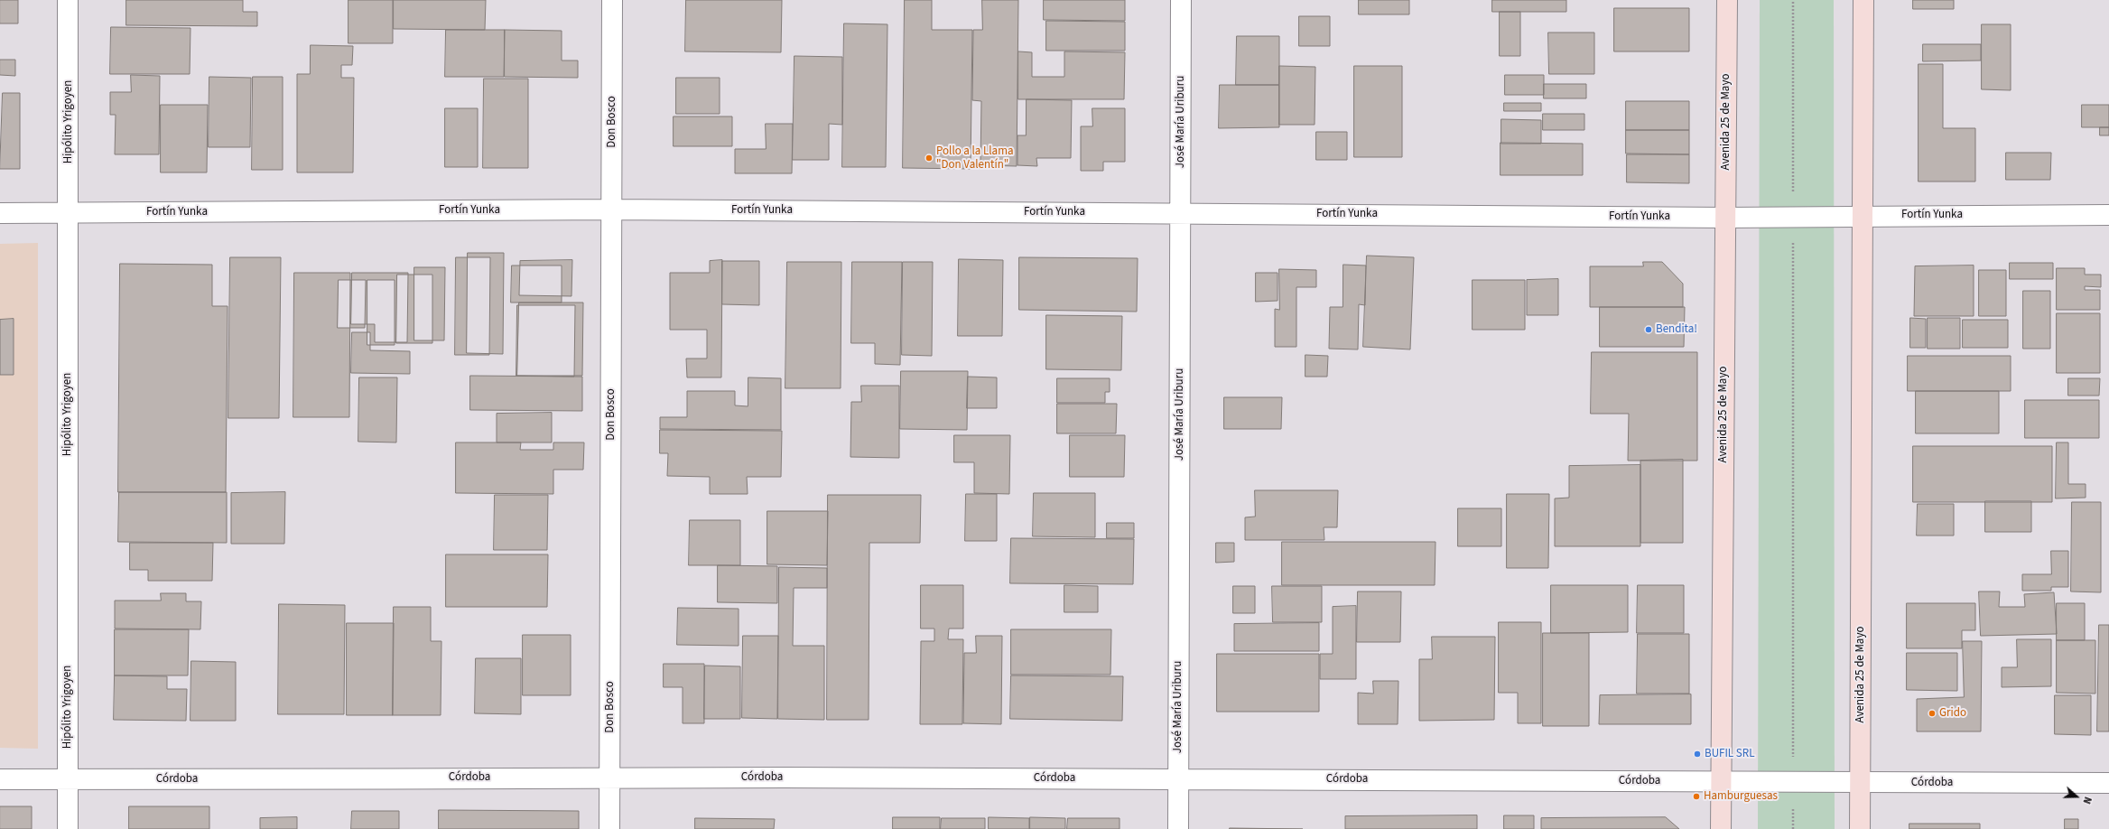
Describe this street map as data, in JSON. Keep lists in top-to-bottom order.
{
  "streets": {
    "main road": ["Avenida 25 de Mayo"],
    "street": [
      "Hipólito Yrigoyen",
      "Don Bosco",
      "José María Uriburu",
      "Fortín Yunka",
      "Córdoba"
    ]
  },
  "crossings": [
    ["Hipólito Yrigoyen", "Fortín Yunka"],
    ["Hipólito Yrigoyen", "Córdoba"],
    ["Don Bosco", "Fortín Yunka"],
    ["Don Bosco", "Córdoba"],
    ["José María Uriburu", "Fortín Yunka"],
    ["José María Uriburu", "Córdoba"],
    ["Avenida 25 de Mayo", "Fortín Yunka"],
    ["Avenida 25 de Mayo", "Córdoba"]
  ],
  "places": [
    "Pollo a la Llama \"Don Valentín\"",
    "Bendita!",
    "Grido",
    "BUFIL SRL",
    "Hamburguesas"
  ],
  "north": "right"
}
